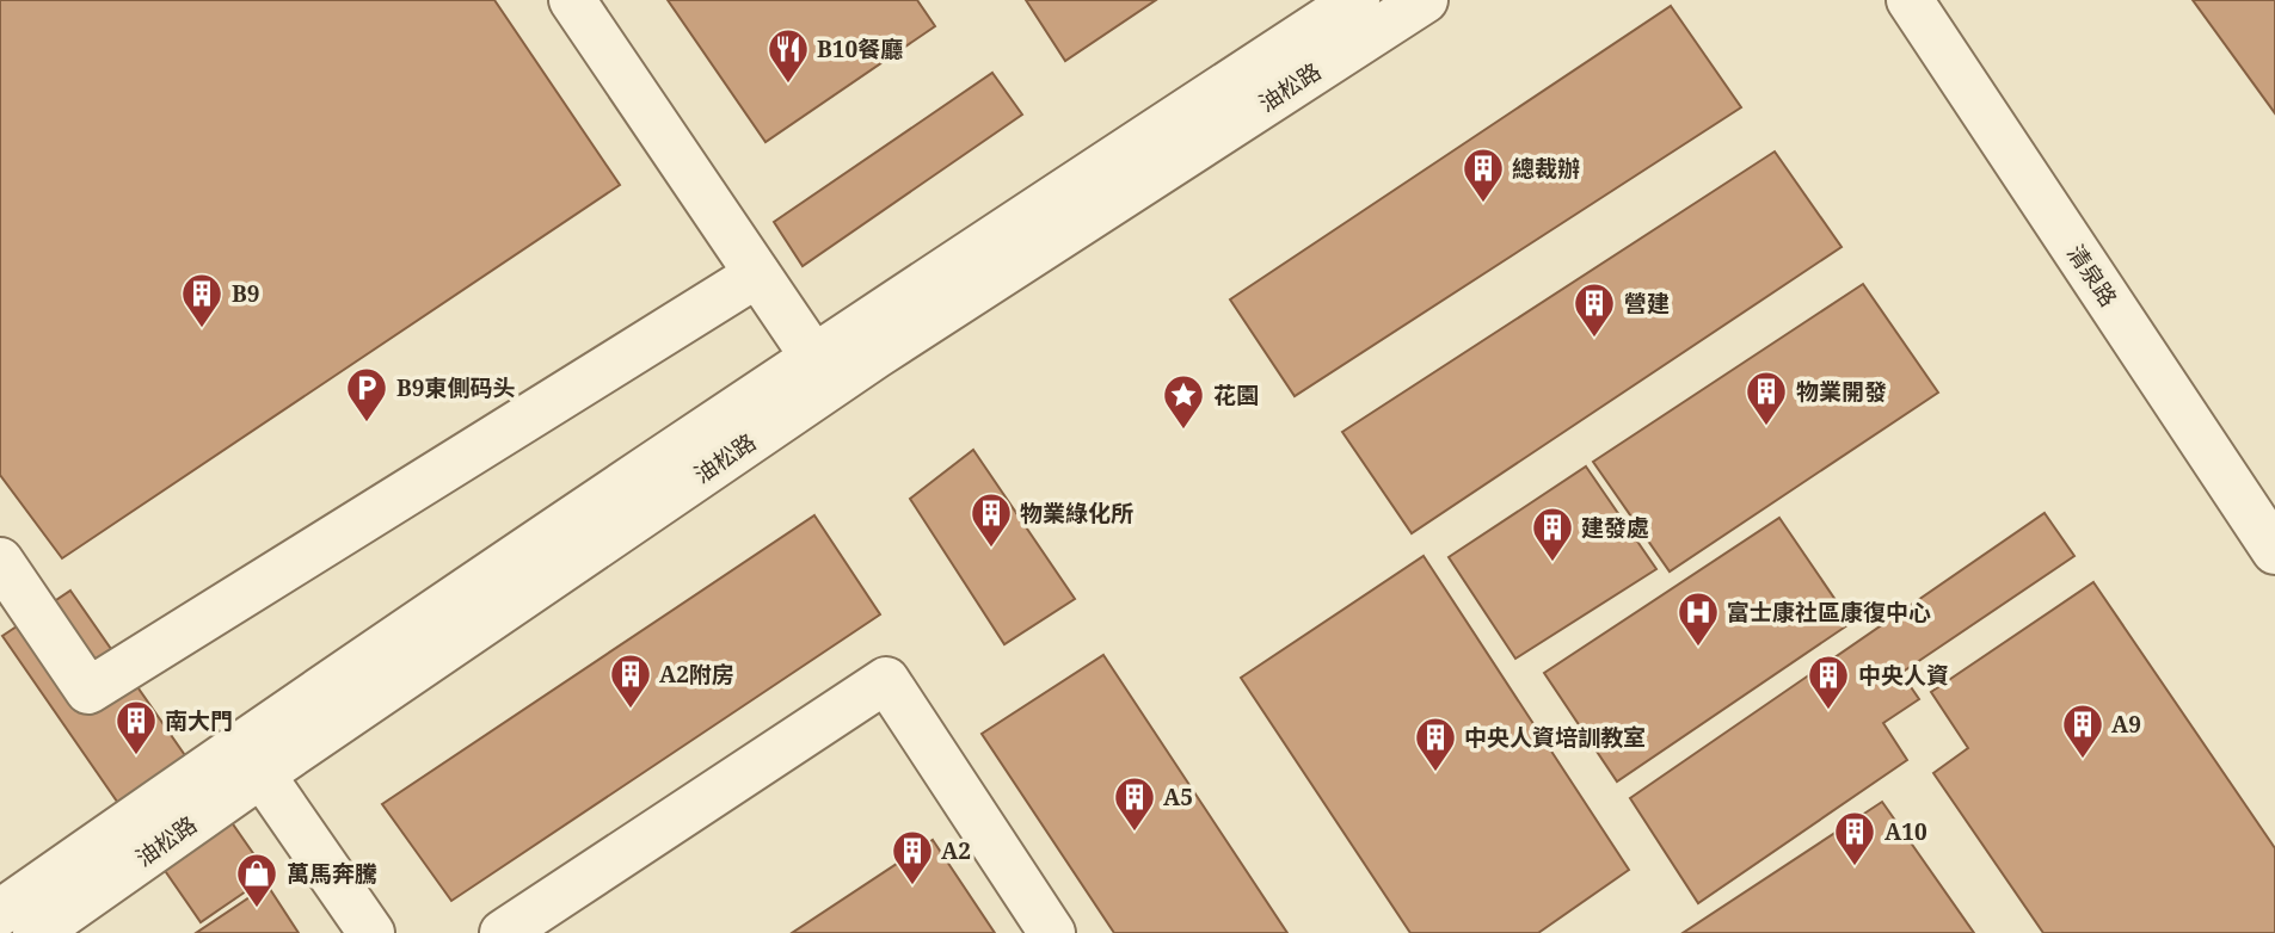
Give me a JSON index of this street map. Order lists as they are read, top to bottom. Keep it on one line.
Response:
{"streets":{"street":["油松路","清泉路"]},"places":{"restaurant":["B10餐廳"],"building":["總裁辦","B9","營建","物業開發","物業綠化所","建發處","A2附房","中央人資","南大門","A9","中央人資培訓教室","A5","A10","A2"],"parking":["B9東側码头"],"place":["花園"],"hospital":["富士康社區康復中心"],"shop":["萬馬奔騰"]}}
